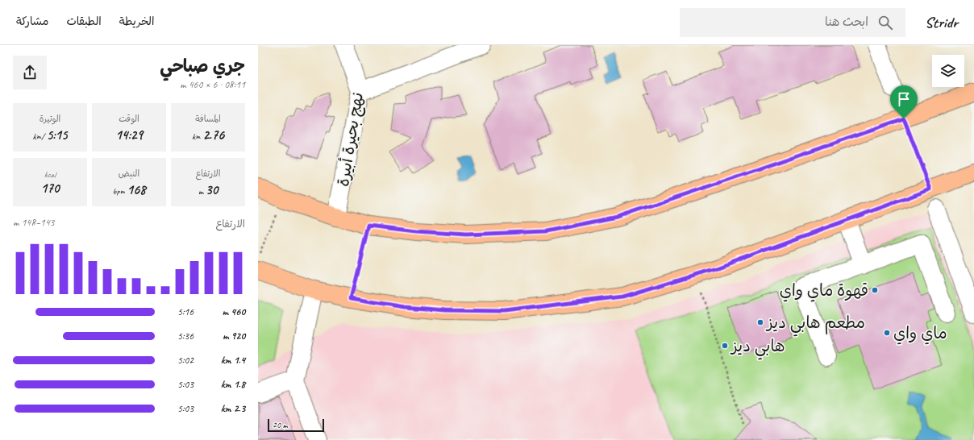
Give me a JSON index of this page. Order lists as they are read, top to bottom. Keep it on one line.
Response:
{"streets":{"street":["نهج بحيرة أبيرة"]},"places":["قهوة ماي واي","مطعم هابي ديز","ماي واي","هابي ديز"],"scale_bar":"20 m","page":{"header":"Stridr","search":"ابحث هنا","nav":["الخريطة","الطبقات","مشاركة"],"heading":["جري صباحي","08:11 · 6 × 460 m"],"stats":[["المسافة","2.76 km"],["الوقت","14:29"],["الوتيرة","5:15 /km"],["الارتفاع","30 m"],["النبض","168 bpm"],["kcal","170"]],"chart":["الارتفاع","143–148 m"],"list":[{"name":"460 m","note":"5:16"},{"name":"920 m","note":"5:36"},{"name":"1.4 km","note":"5:02"},{"name":"1.8 km","note":"5:03"},{"name":"2.3 km","note":"5:03"}],"scale":"20 m"}}
